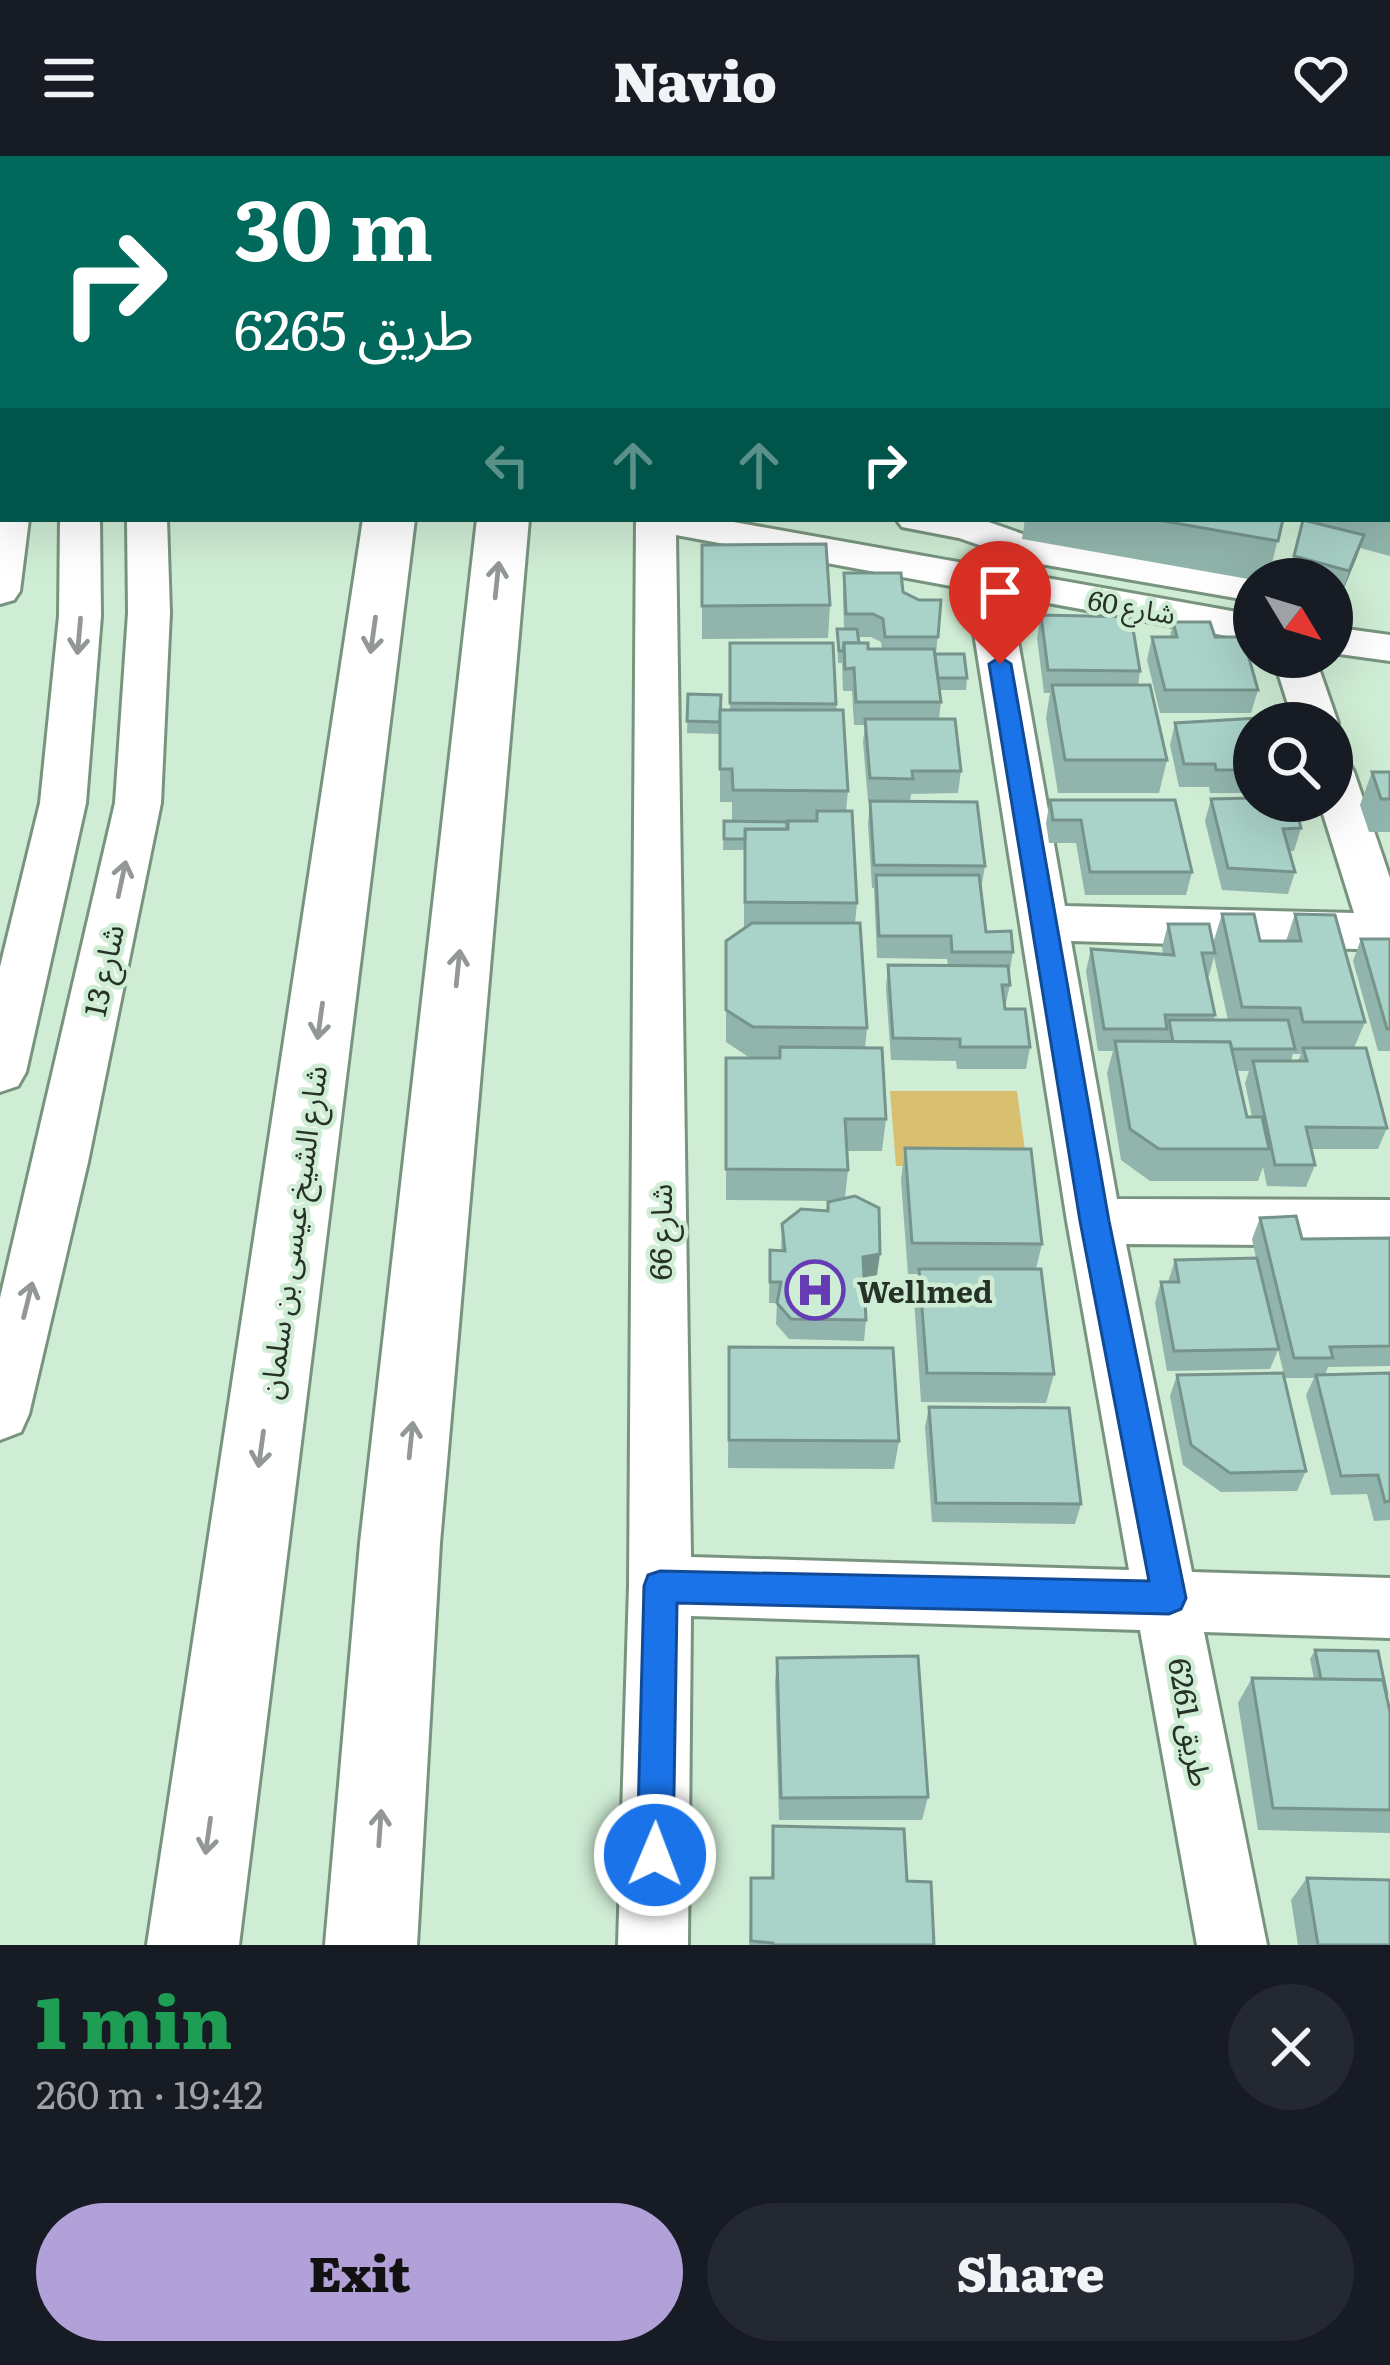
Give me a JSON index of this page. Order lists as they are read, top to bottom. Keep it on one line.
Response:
{"streets":{"highway":["شارع الشيخ عيسى بن سلمان"],"street":["شارع 60","شارع 13","شارع 66","طريق 6261"]},"crossings":[["شارع 60","طريق 6261"]],"places":{"hospital":["Wellmed"]},"north":"bottom right","page":{"header":"Navio","turn":["30 m","طريق 6265"],"heading":["1 min","260 m · 19:42"],"buttons":["Exit","Share"]}}
